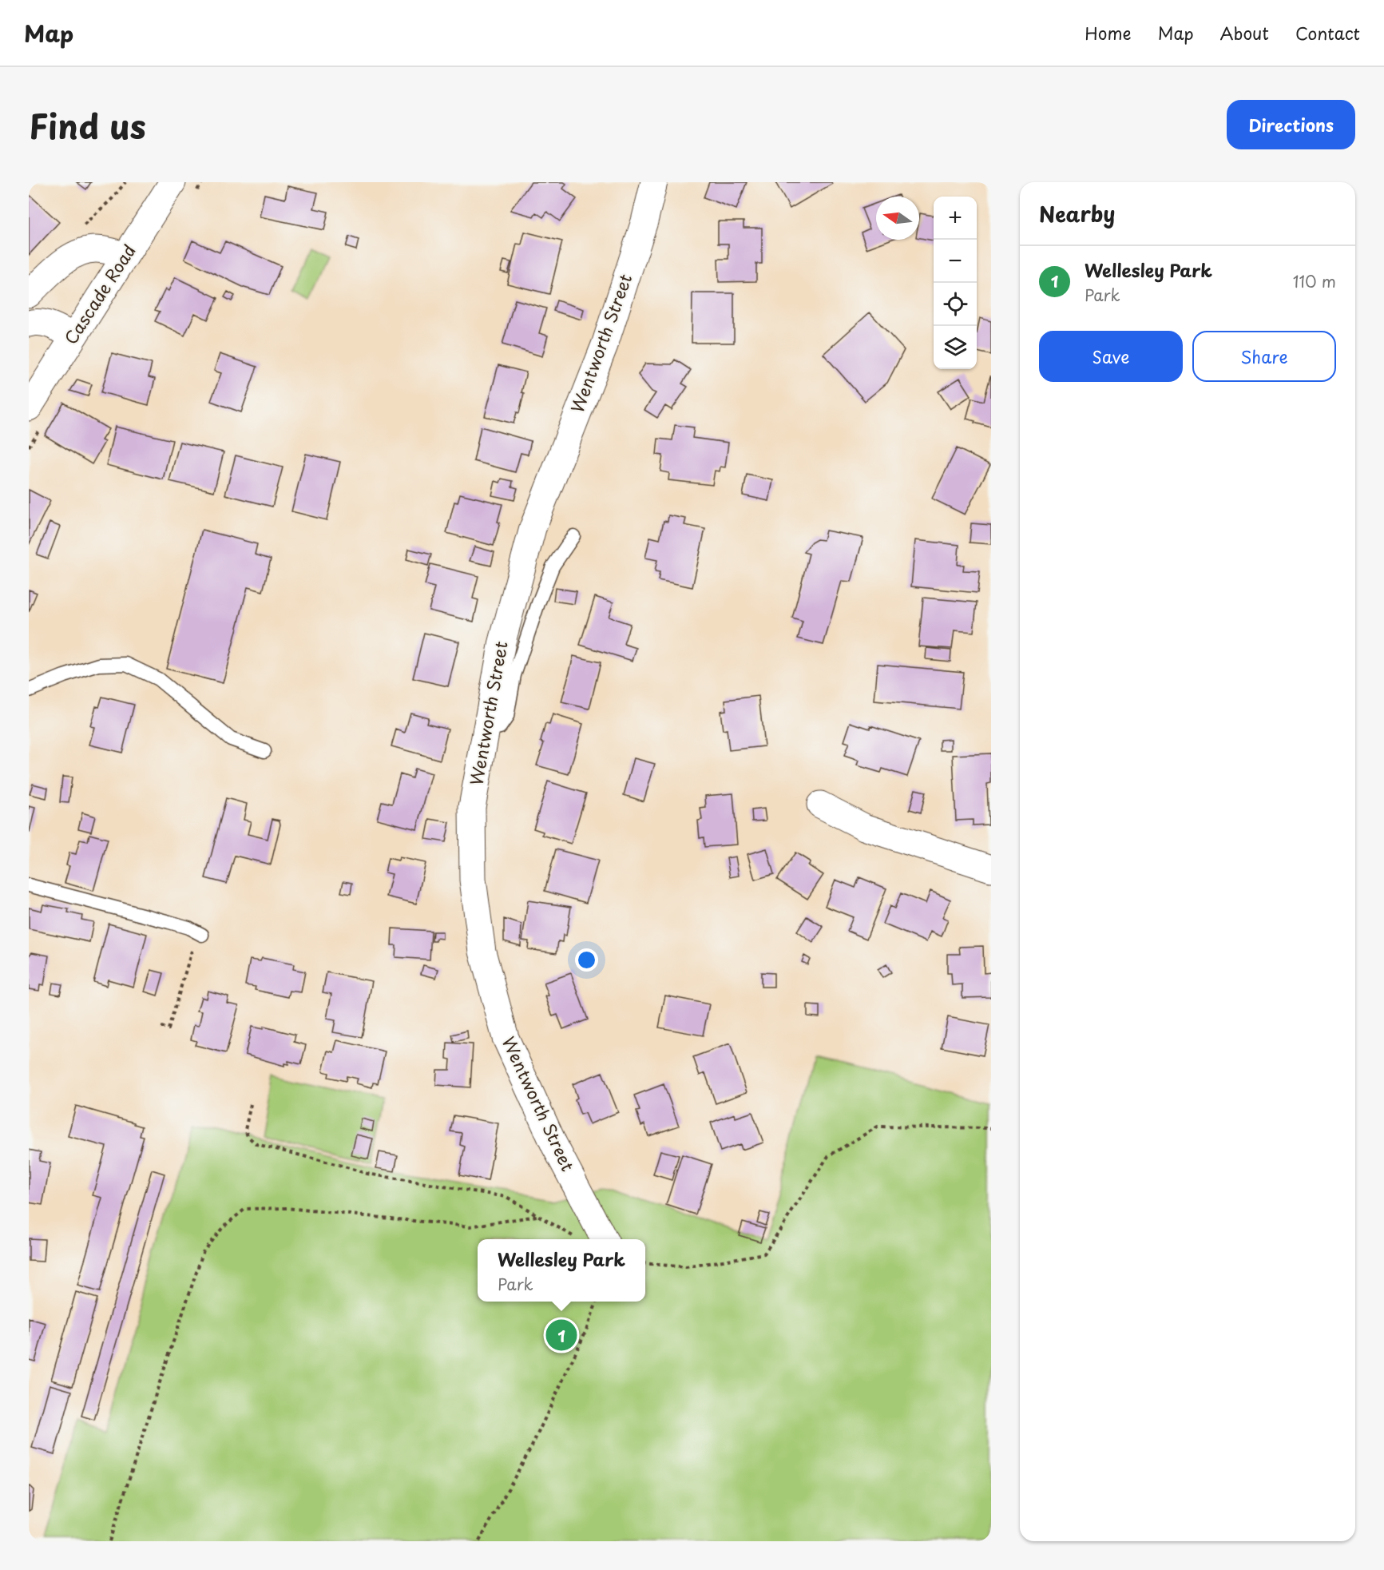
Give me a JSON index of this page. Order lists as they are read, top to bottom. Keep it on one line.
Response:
{"streets":{"street":["Cascade Road","Wentworth Street"]},"north":"left","page":{"header":"Map","nav":["Home","Map","About","Contact"],"title":"Find us","buttons":["Directions",["Save","Share"]],"heading":"Nearby","map_buttons":["+","−"],"list":[{"mark":"1","name":"Wellesley Park","note":"Park","value":"110 m"}],"popup":["Wellesley Park","Park"],"pins":"1"}}
